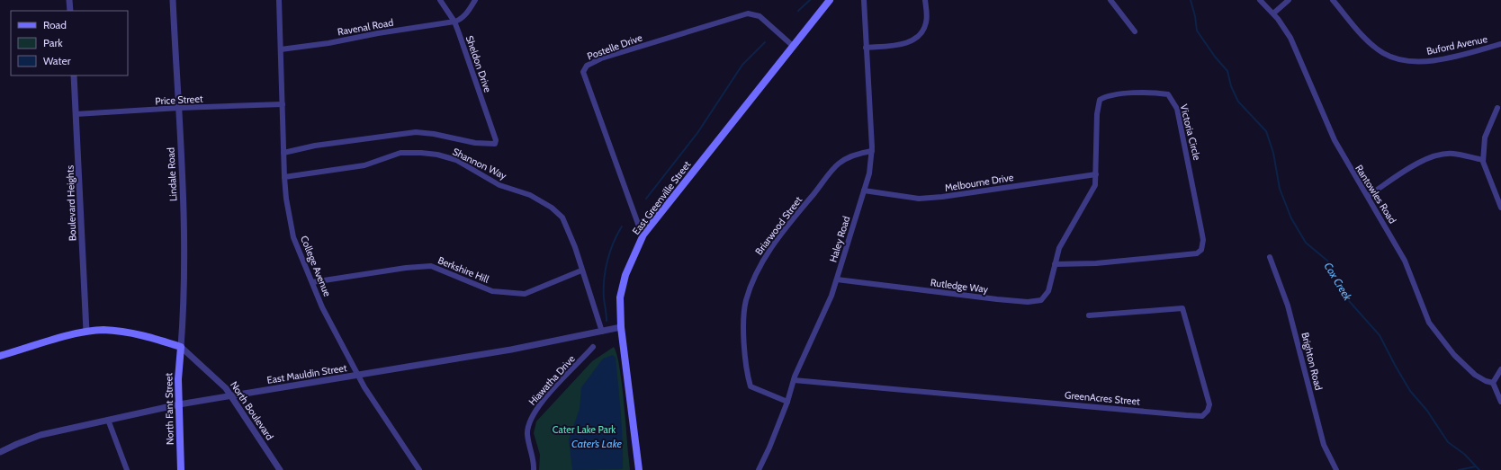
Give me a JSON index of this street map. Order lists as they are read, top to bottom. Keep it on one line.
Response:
{"streets":{"main road":["East Greenville Street","North Fant Street","North Boulevard"],"street":["Ravenal Road","Buford Avenue","Postelle Drive","Sheldon Drive","Price Street","Victoria Circle","Shannon Way","Lindale Road","Melbourne Drive","Rantowles Road","Boulevard Heights","Briarwood Street","Haley Road","College Avenue","Berkshire Hill","Rutledge Way","Brighton Road","East Mauldin Street","Hiawatha Drive","GreenAcres Street"]},"crossings":[["Ravenal Road","Sheldon Drive"],["Ravenal Road","College Avenue"],["Postelle Drive","East Greenville Street"],["Sheldon Drive","Shannon Way"],["Price Street","Lindale Road"],["Price Street","Boulevard Heights"],["Price Street","College Avenue"],["Victoria Circle","Melbourne Drive"],["Victoria Circle","Rutledge Way"],["Shannon Way","College Avenue"],["Shannon Way","Berkshire Hill"],["Shannon Way","East Mauldin Street"],["Lindale Road","North Fant Street"],["Lindale Road","North Boulevard"],["Melbourne Drive","Haley Road"],["East Greenville Street","East Mauldin Street"],["Boulevard Heights","North Boulevard"],["Briarwood Street","Haley Road"],["Haley Road","Rutledge Way"],["Haley Road","GreenAcres Street"],["College Avenue","Berkshire Hill"],["College Avenue","East Mauldin Street"],["East Mauldin Street","North Fant Street"],["East Mauldin Street","North Boulevard"],["North Fant Street","North Boulevard"]],"water":["Cox Creek","Cater’s Lake"],"parks":["Cater Lake Park"],"legend":["Road","Park","Water"]}
